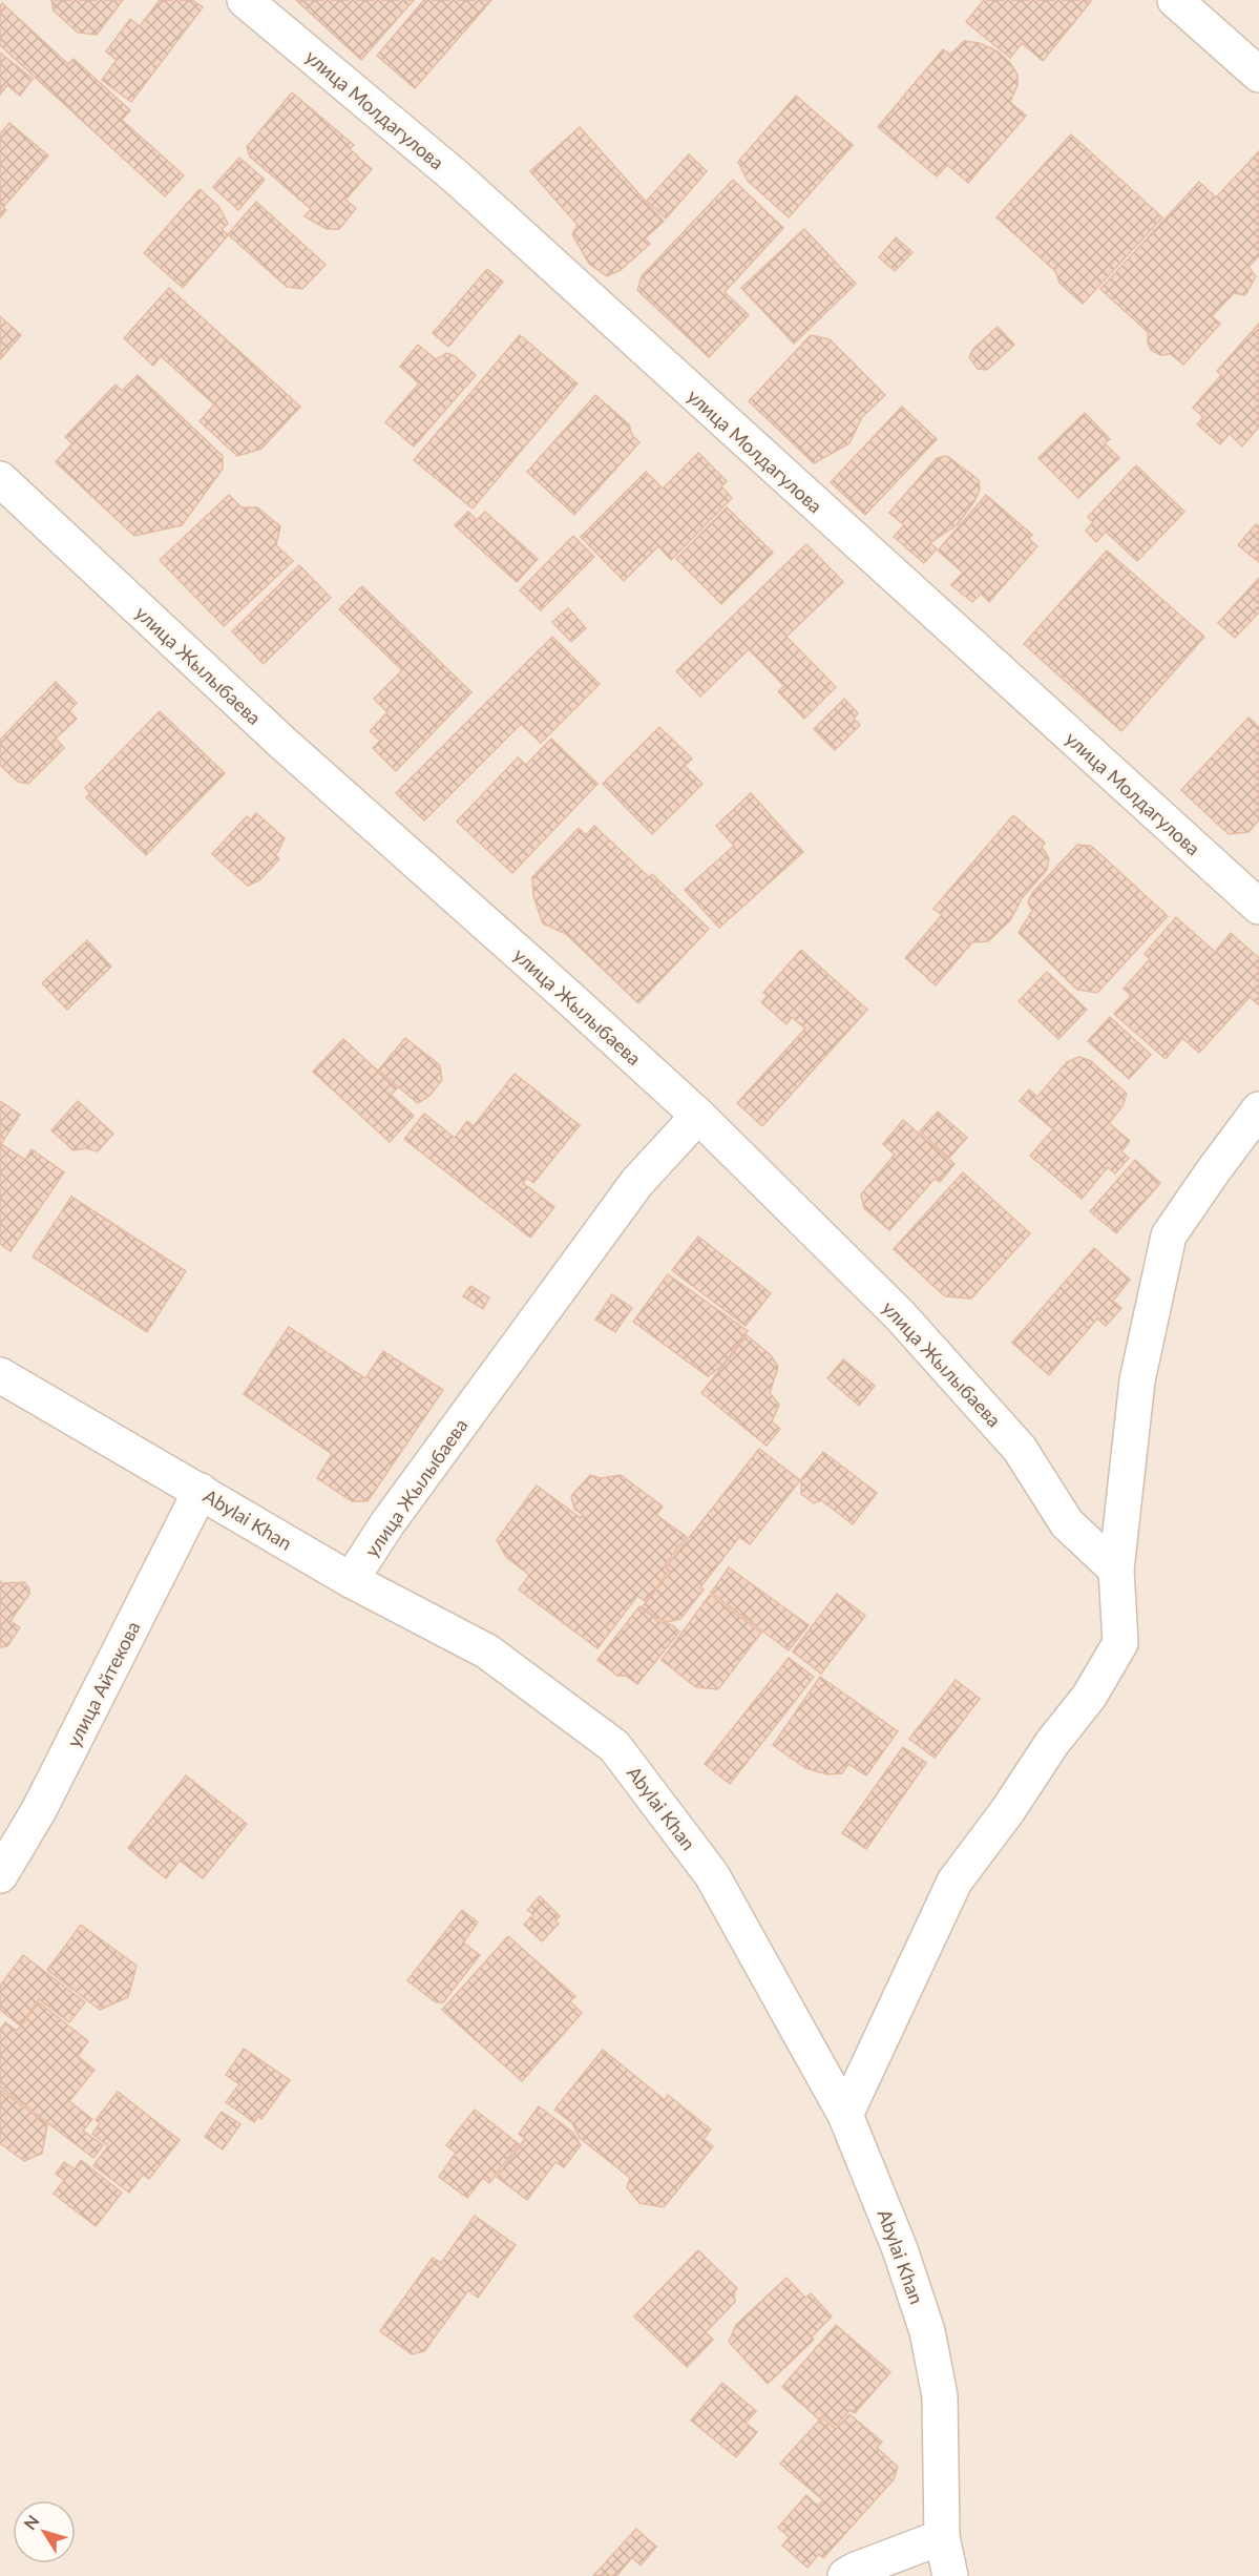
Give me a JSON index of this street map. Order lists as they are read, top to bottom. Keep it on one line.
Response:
{"streets":{"street":["улица Молдагулова","улица Жылыбаева","Abylai Khan","улица Айтекова"]},"crossings":[["улица Жылыбаева","Abylai Khan"],["Abylai Khan","улица Айтекова"]],"north":"top left"}
